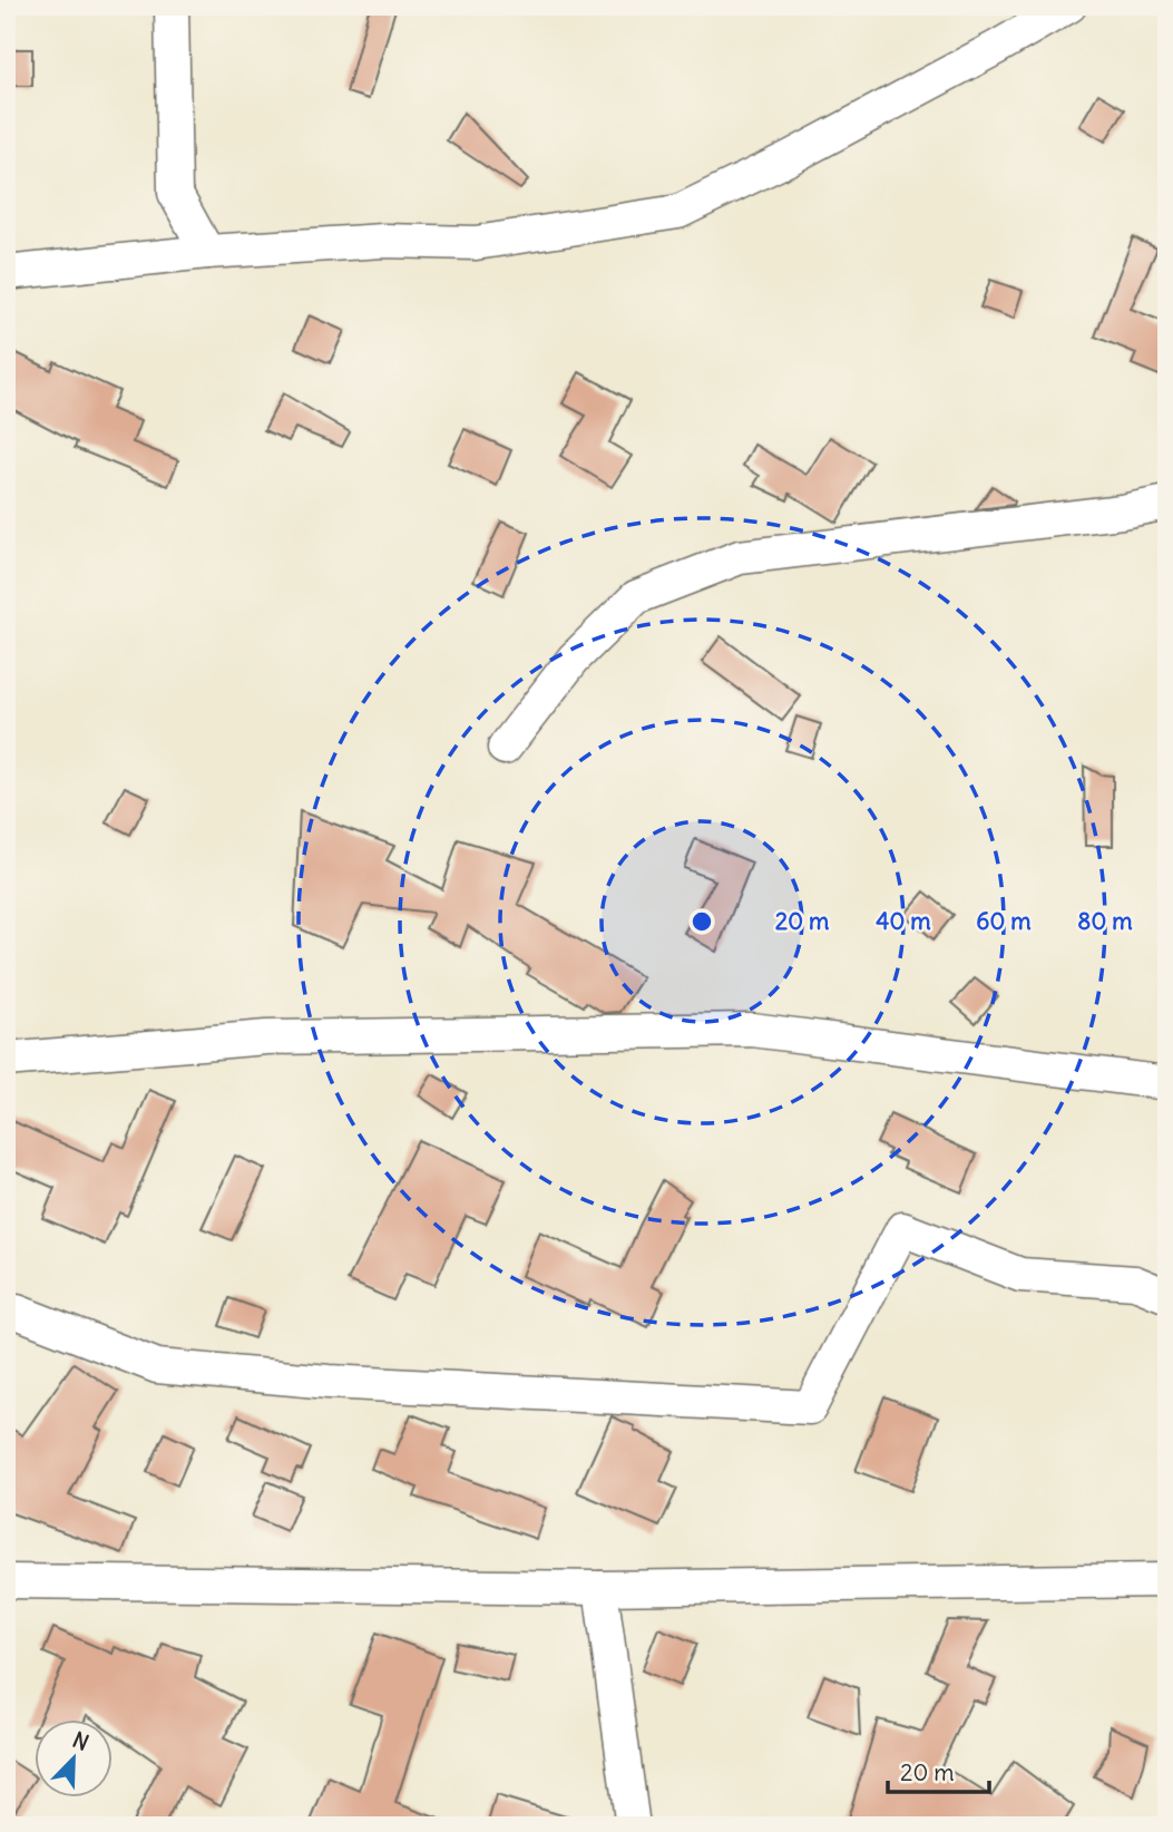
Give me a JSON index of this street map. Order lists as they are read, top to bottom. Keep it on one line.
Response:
{"scale_bar":"20 m","north":"top right","rings":["20 m","40 m","60 m","80 m"]}
